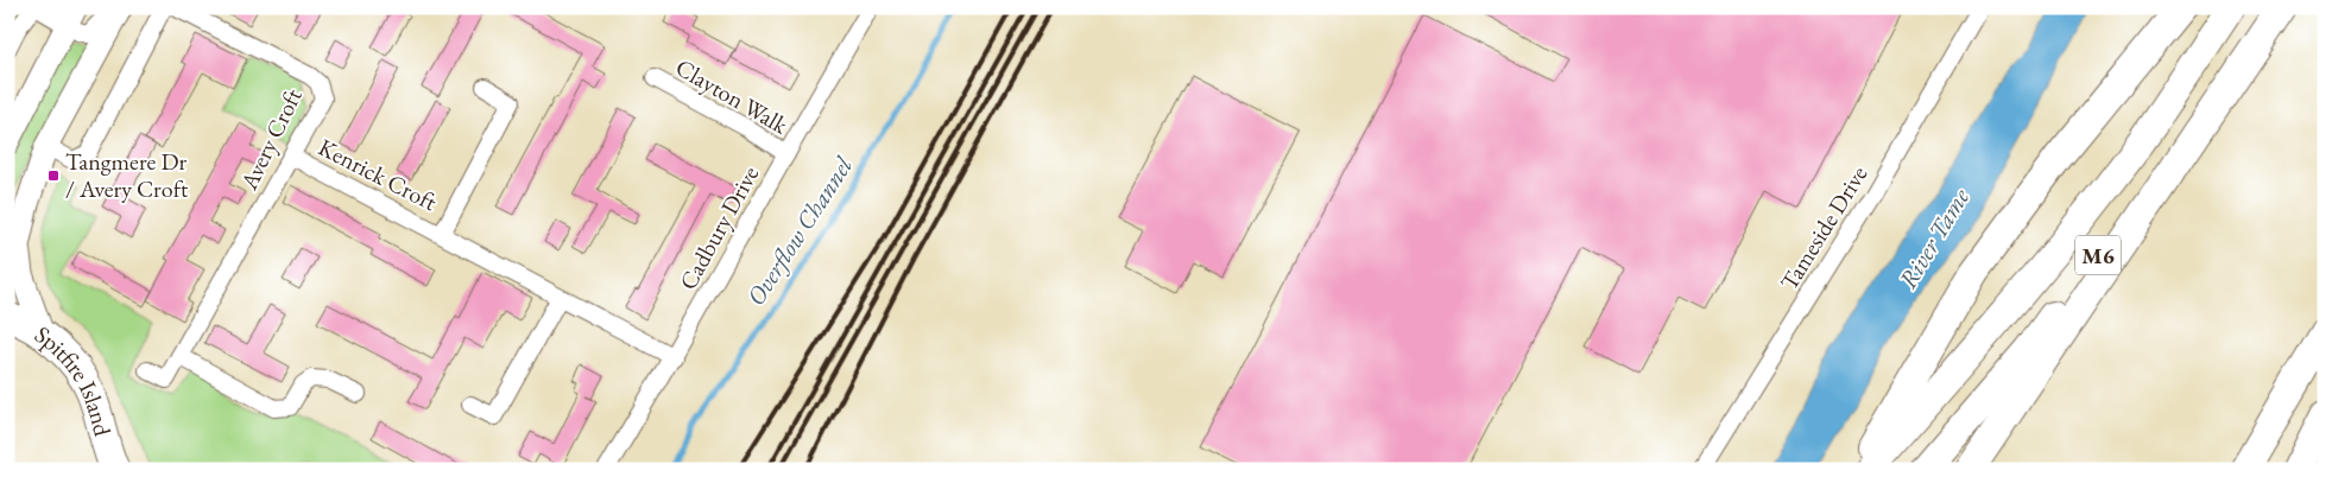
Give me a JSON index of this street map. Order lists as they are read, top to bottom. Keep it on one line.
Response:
{"streets":{"highway":["M6","Spitfire Island"],"street":["Clayton Walk","Avery Croft","Kenrick Croft","Cadbury Drive","Tameside Drive"]},"crossings":[["Clayton Walk","Cadbury Drive"],["Avery Croft","Kenrick Croft"],["Kenrick Croft","Cadbury Drive"]],"water":["Overflow Channel","River Tame"],"places":{"transit":["Tangmere Dr / Avery Croft"]}}
